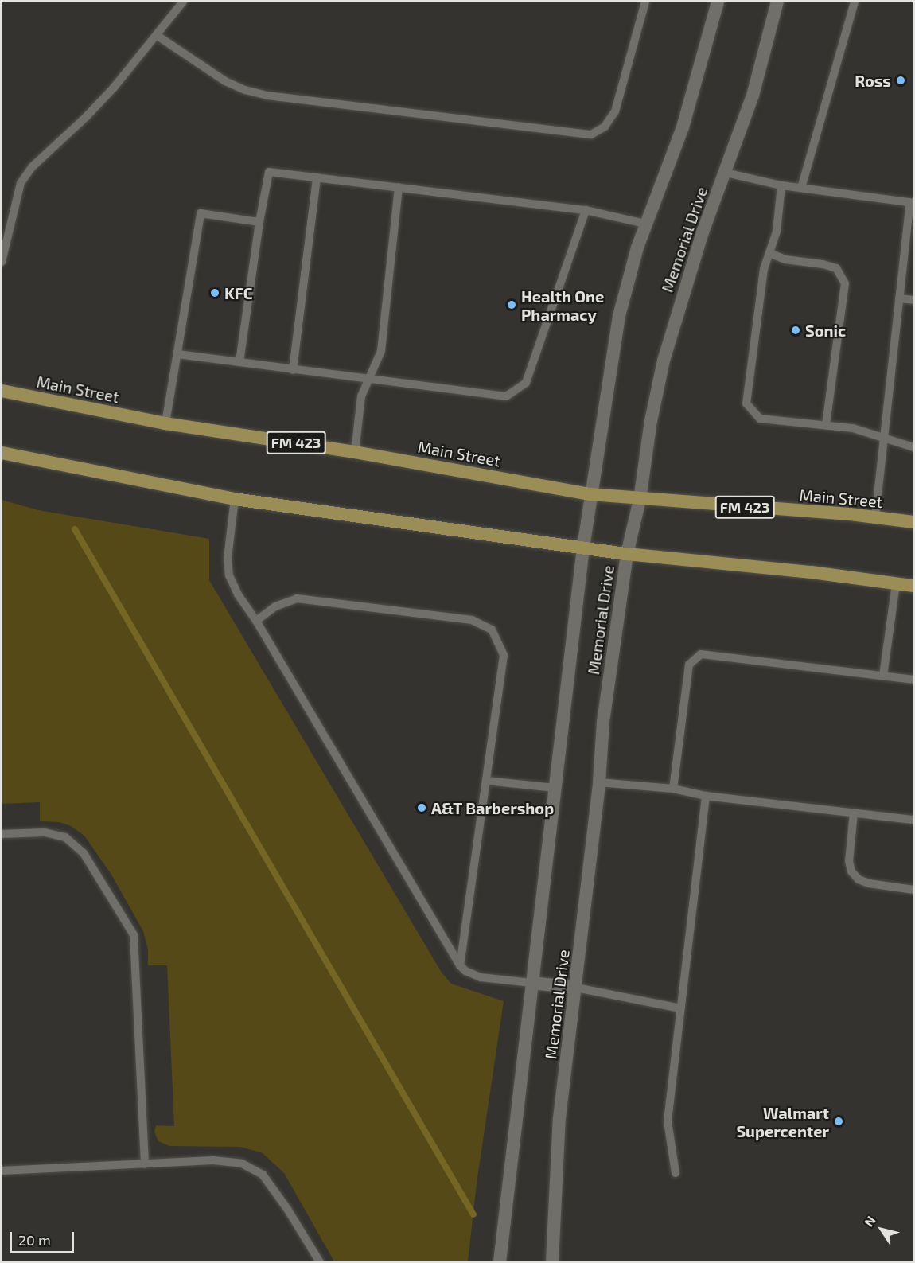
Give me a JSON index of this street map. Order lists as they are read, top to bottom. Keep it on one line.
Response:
{"streets":{"main road":["Main Street","FM 423"],"street":["Memorial Drive"]},"crossings":[["Memorial Drive","Main Street"]],"places":["Ross","KFC","Health One Pharmacy","Sonic","A&T Barbershop","Walmart Supercenter"],"scale_bar":"20 m","north":"top left"}
